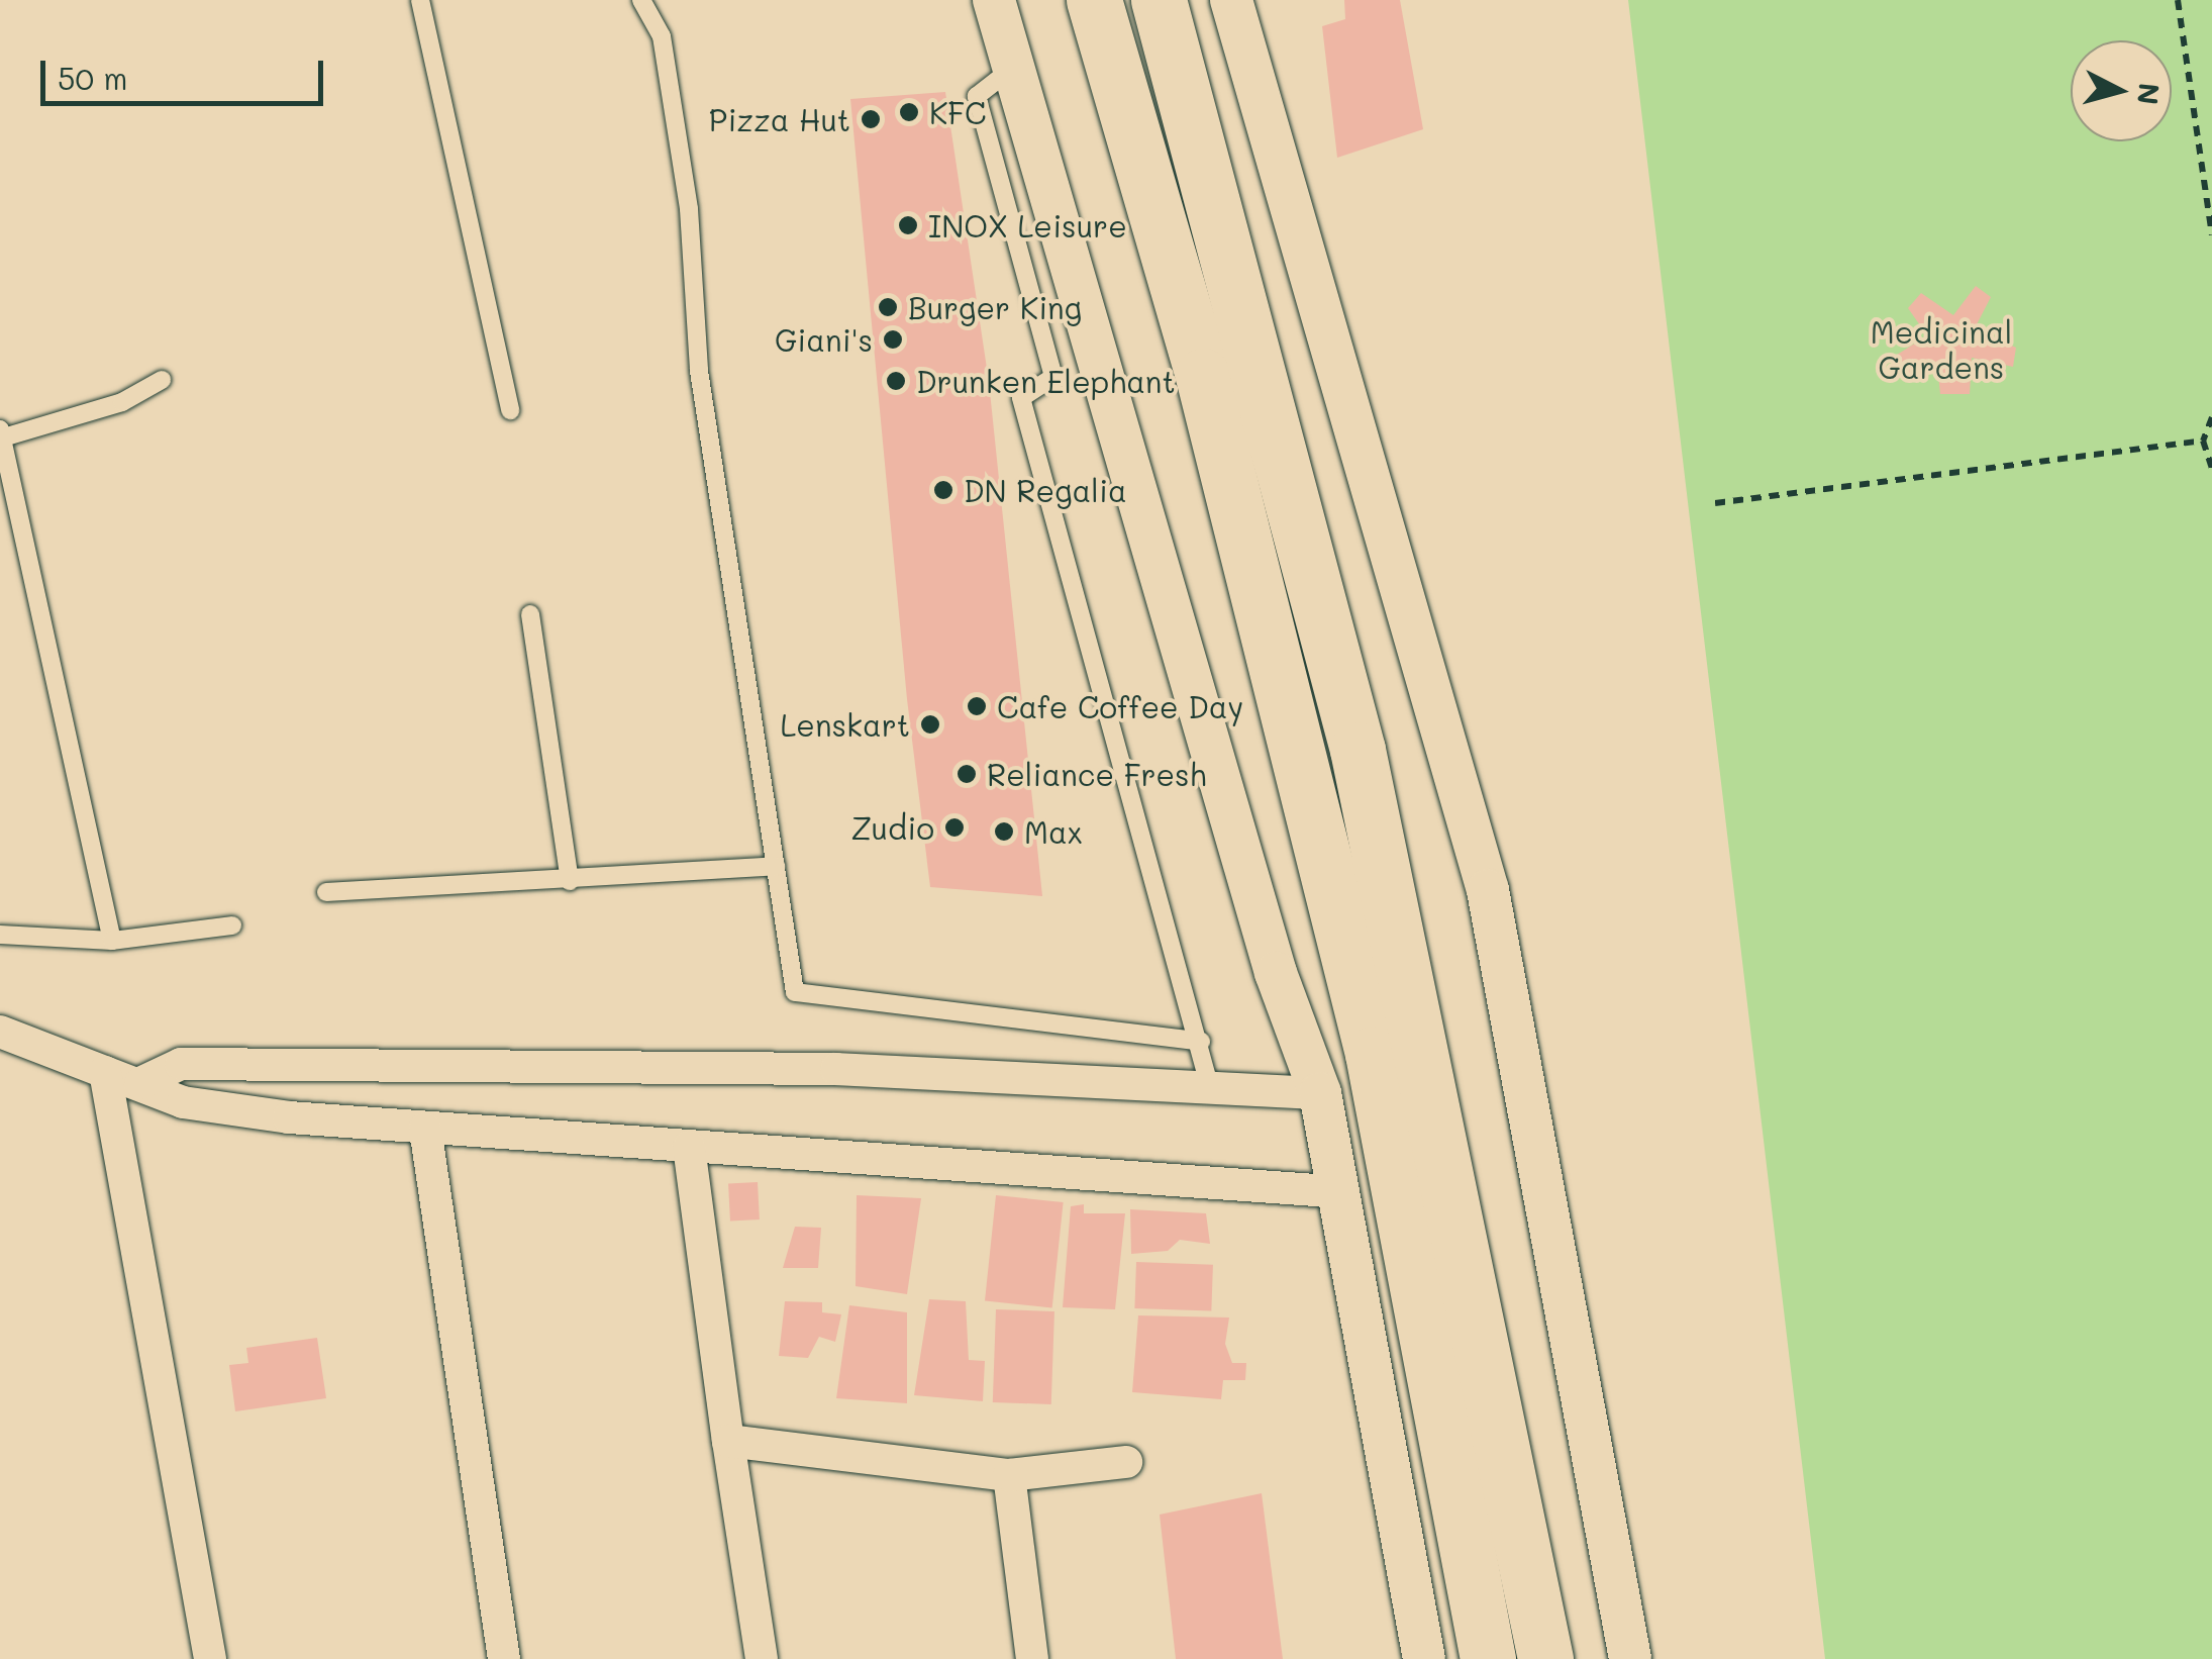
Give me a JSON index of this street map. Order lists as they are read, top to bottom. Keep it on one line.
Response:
{"parks":["Medicinal Gardens"],"places":["KFC","Pizza Hut","INOX Leisure","Burger King","Giani's","Drunken Elephant","DN Regalia","Cafe Coffee Day","Lenskart","Reliance Fresh","Zudio","Max"],"scale_bar":"50 m","north":"right"}
